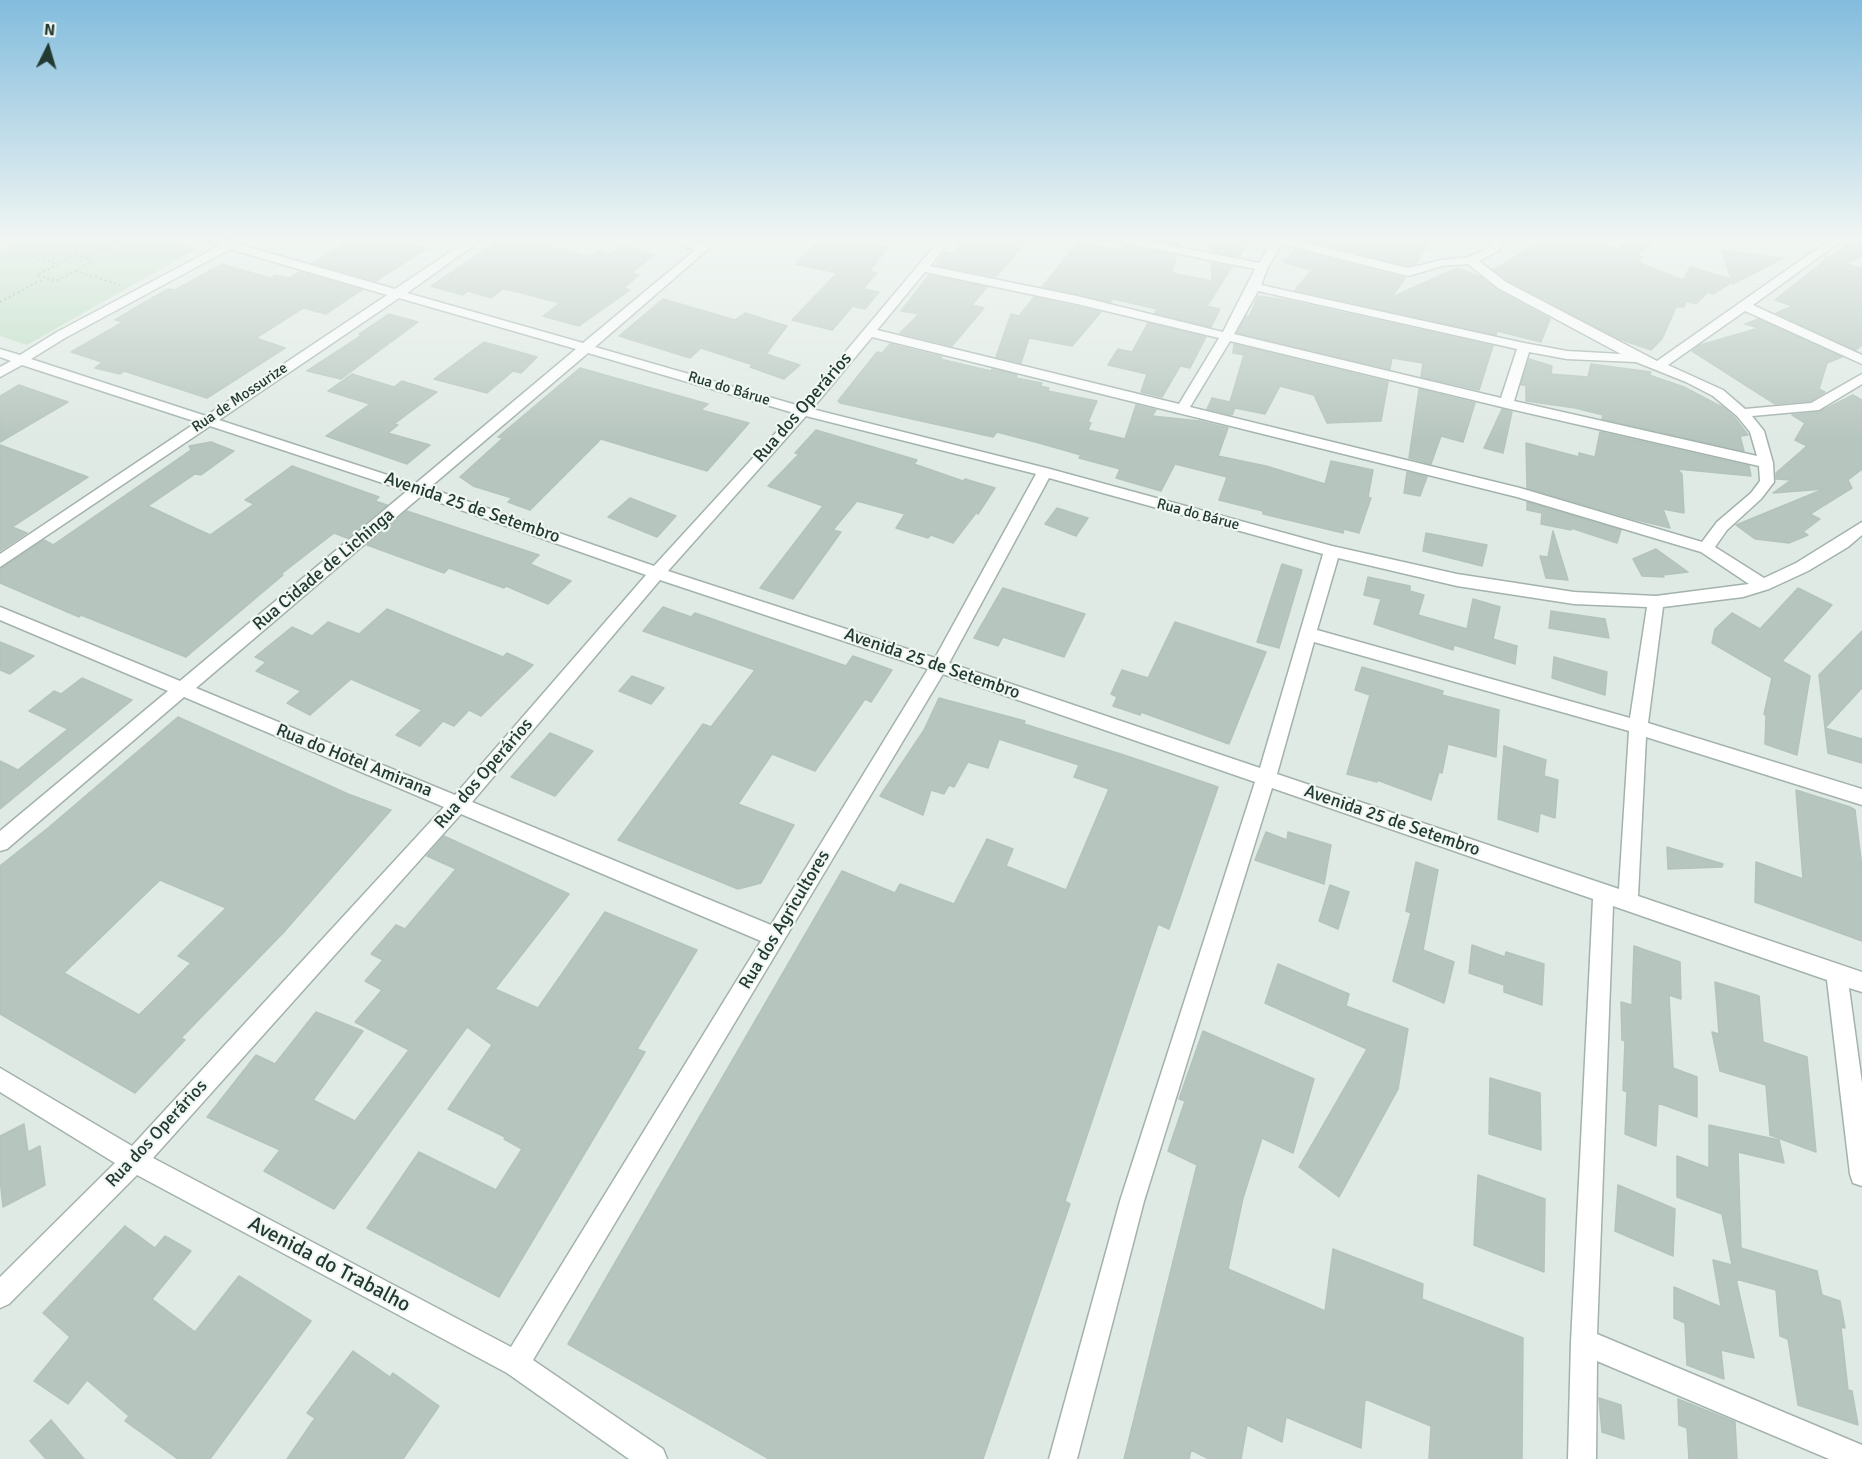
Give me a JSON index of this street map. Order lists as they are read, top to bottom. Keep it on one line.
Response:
{"streets":{"street":["Rua do Bárue","Rua de Mossurize","Rua dos Operários","Avenida 25 de Setembro","Rua Cidade de Lichinga","Rua do Hotel Amirana","Rua dos Agricultores","Avenida do Trabalho"]},"crossings":[["Rua do Bárue","Rua dos Operários"],["Rua do Bárue","Rua Cidade de Lichinga"],["Rua do Bárue","Rua dos Agricultores"],["Rua de Mossurize","Avenida 25 de Setembro"],["Rua dos Operários","Avenida 25 de Setembro"],["Rua dos Operários","Rua do Hotel Amirana"],["Rua dos Operários","Avenida do Trabalho"],["Avenida 25 de Setembro","Rua Cidade de Lichinga"],["Avenida 25 de Setembro","Rua dos Agricultores"],["Rua Cidade de Lichinga","Rua do Hotel Amirana"],["Rua do Hotel Amirana","Rua dos Agricultores"],["Rua dos Agricultores","Avenida do Trabalho"]],"north":"top"}
